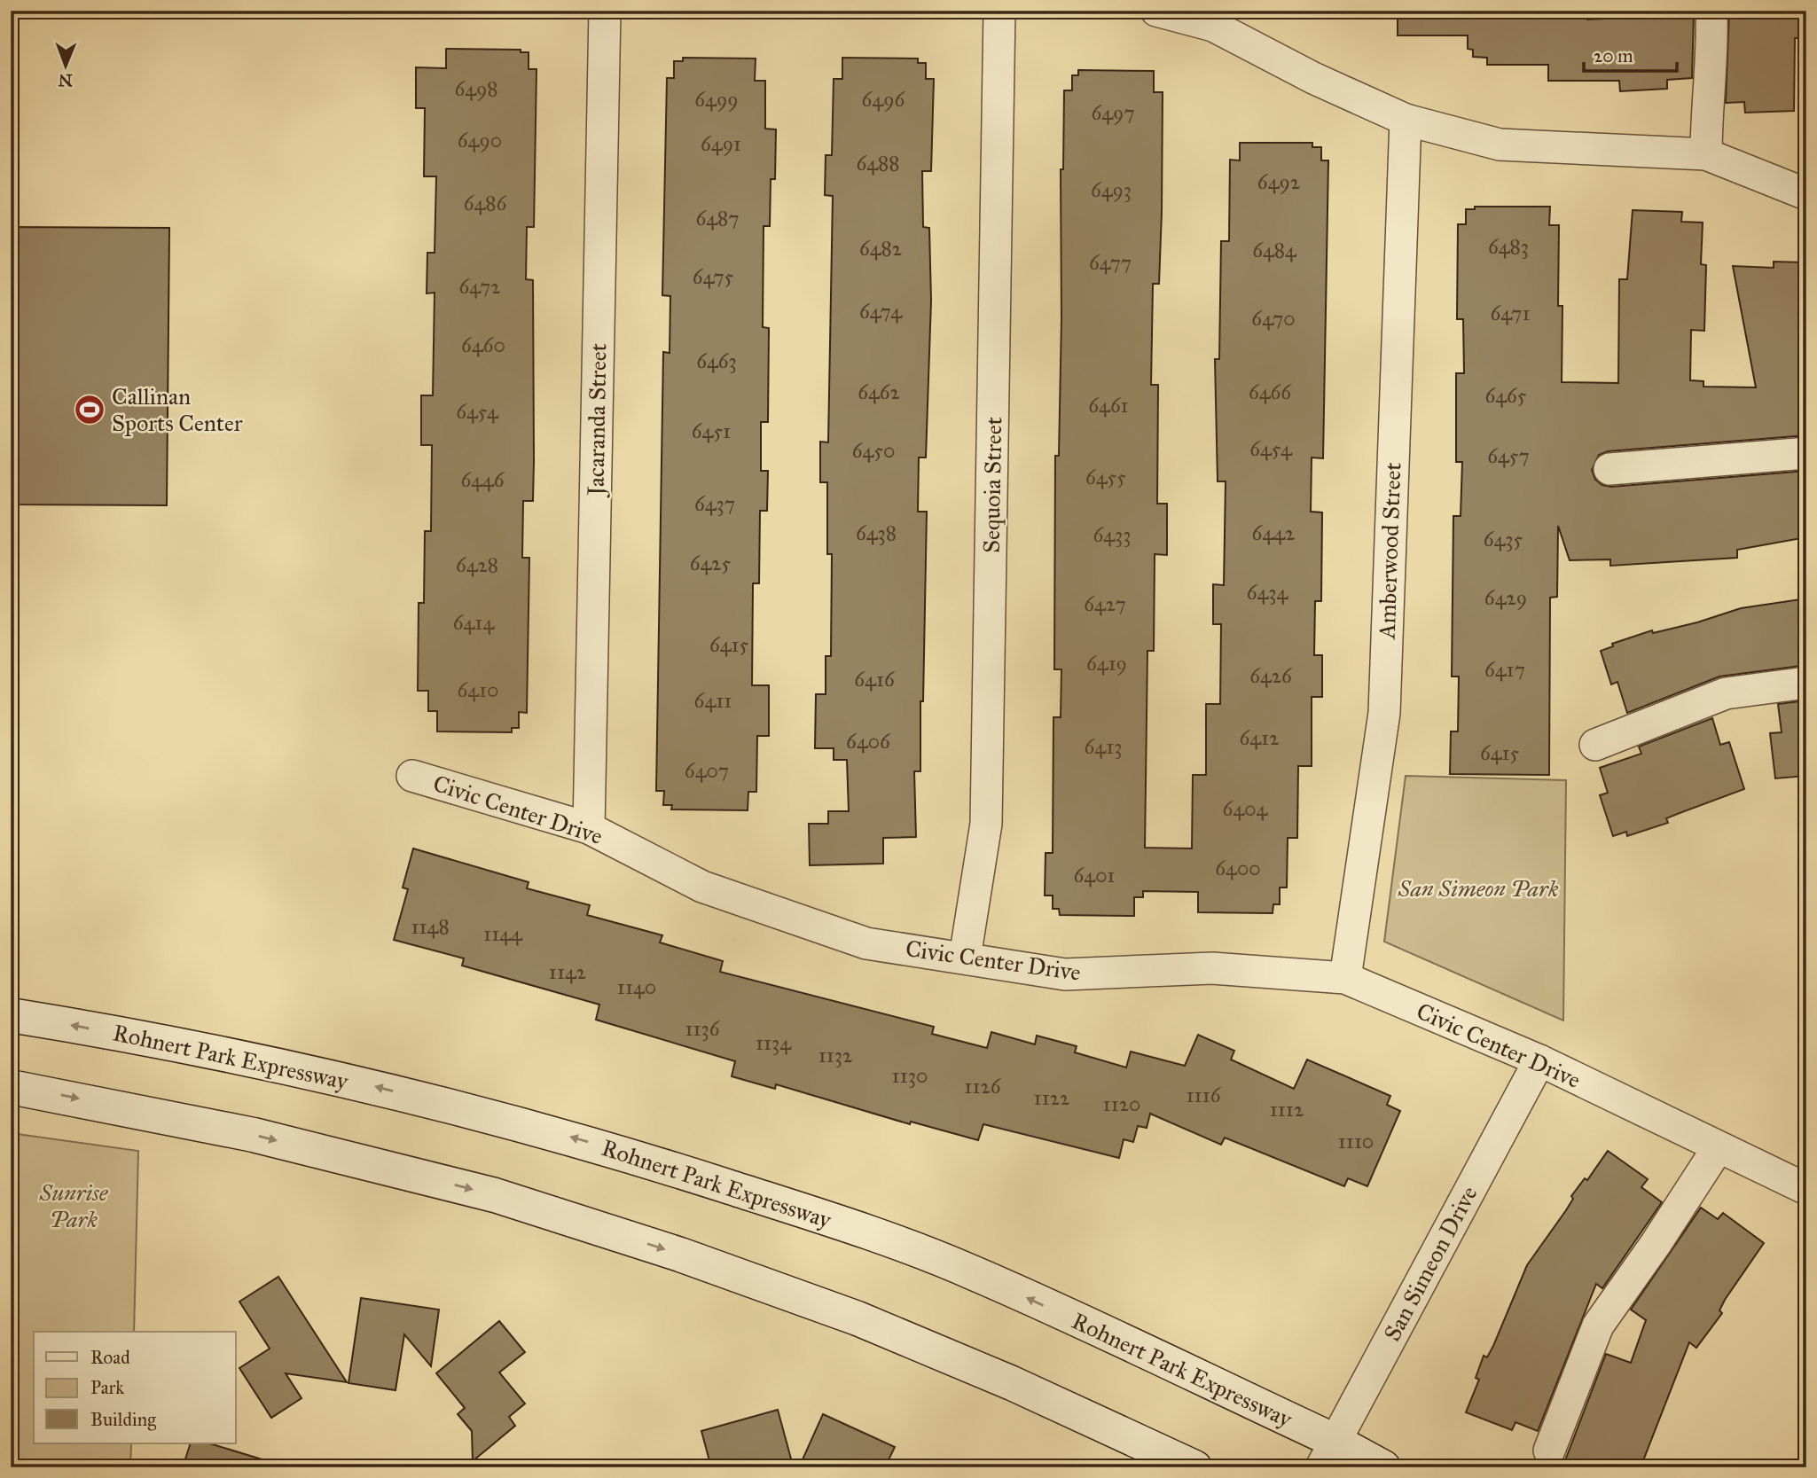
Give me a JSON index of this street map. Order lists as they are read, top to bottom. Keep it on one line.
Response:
{"streets":{"main road":["Rohnert Park Expressway"],"street":["Jacaranda Street","Sequoia Street","Amberwood Street","Civic Center Drive","San Simeon Drive"]},"crossings":[["Jacaranda Street","Civic Center Drive"],["Sequoia Street","Civic Center Drive"],["Amberwood Street","Civic Center Drive"],["Civic Center Drive","San Simeon Drive"],["Rohnert Park Expressway","San Simeon Drive"]],"parks":["San Simeon Park","Sunrise Park"],"places":{"sports":["Callinan Sports Center"]},"house_numbers":["6498","6499","6496","6497","6490","6491","6488","6492","6493","6486","6487","6483","6482","6484","6477","6475","6472","6474","6471","6470","6460","6463","6462","6466","6465","6461","6454","6451","6454","6450","6457","6455","6446","6437","6438","6442","6433","6435","6425","6428","6434","6429","6427","6414","6415","6419","6417","6426","6416","6410","6411","6412","6406","6413","6415","6407","6404","6400","6401","1148","1144","1142","1140","1136","1134","1132","1130","1126","1116","1122","1120","1112","1110"],"legend":["Road","Park","Building"],"scale_bar":"20 m","north":"bottom"}
